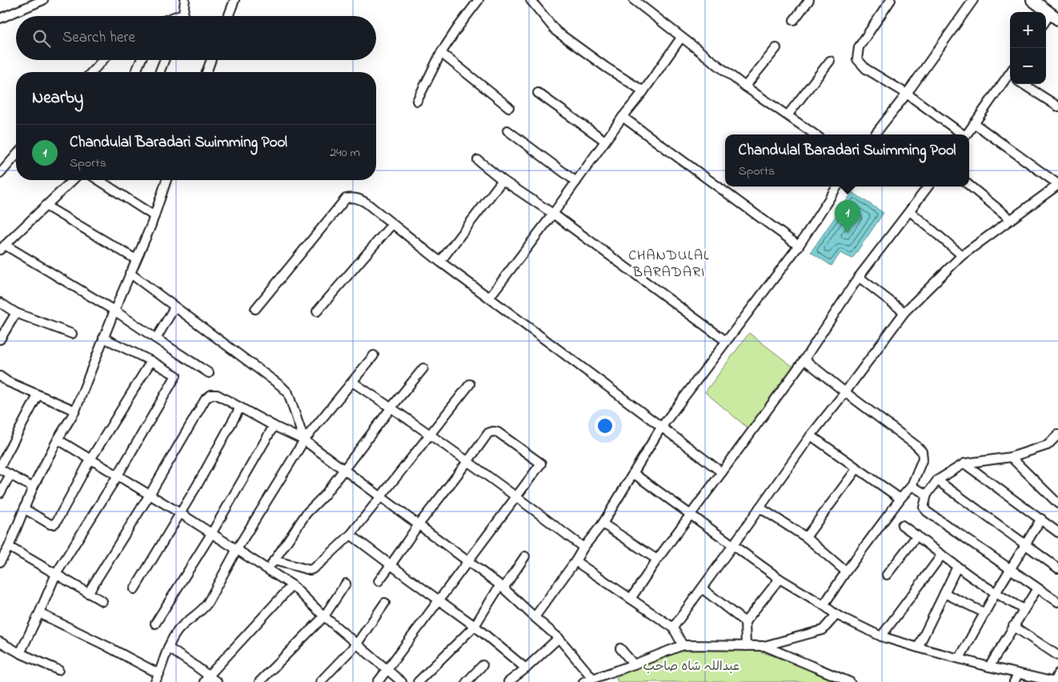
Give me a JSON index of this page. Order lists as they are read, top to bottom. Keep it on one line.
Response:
{"districts":["CHANDULAL BARADARI"],"parks":["عبداللہ شاہ صاحب"],"page":{"map_buttons":["+","−"],"search":"Search here","heading":"Nearby","list":[{"mark":"1","name":"Chandulal Baradari Swimming Pool","note":"Sports","value":"240 m"}],"popup":["Chandulal Baradari Swimming Pool","Sports"],"pins":"1"}}
